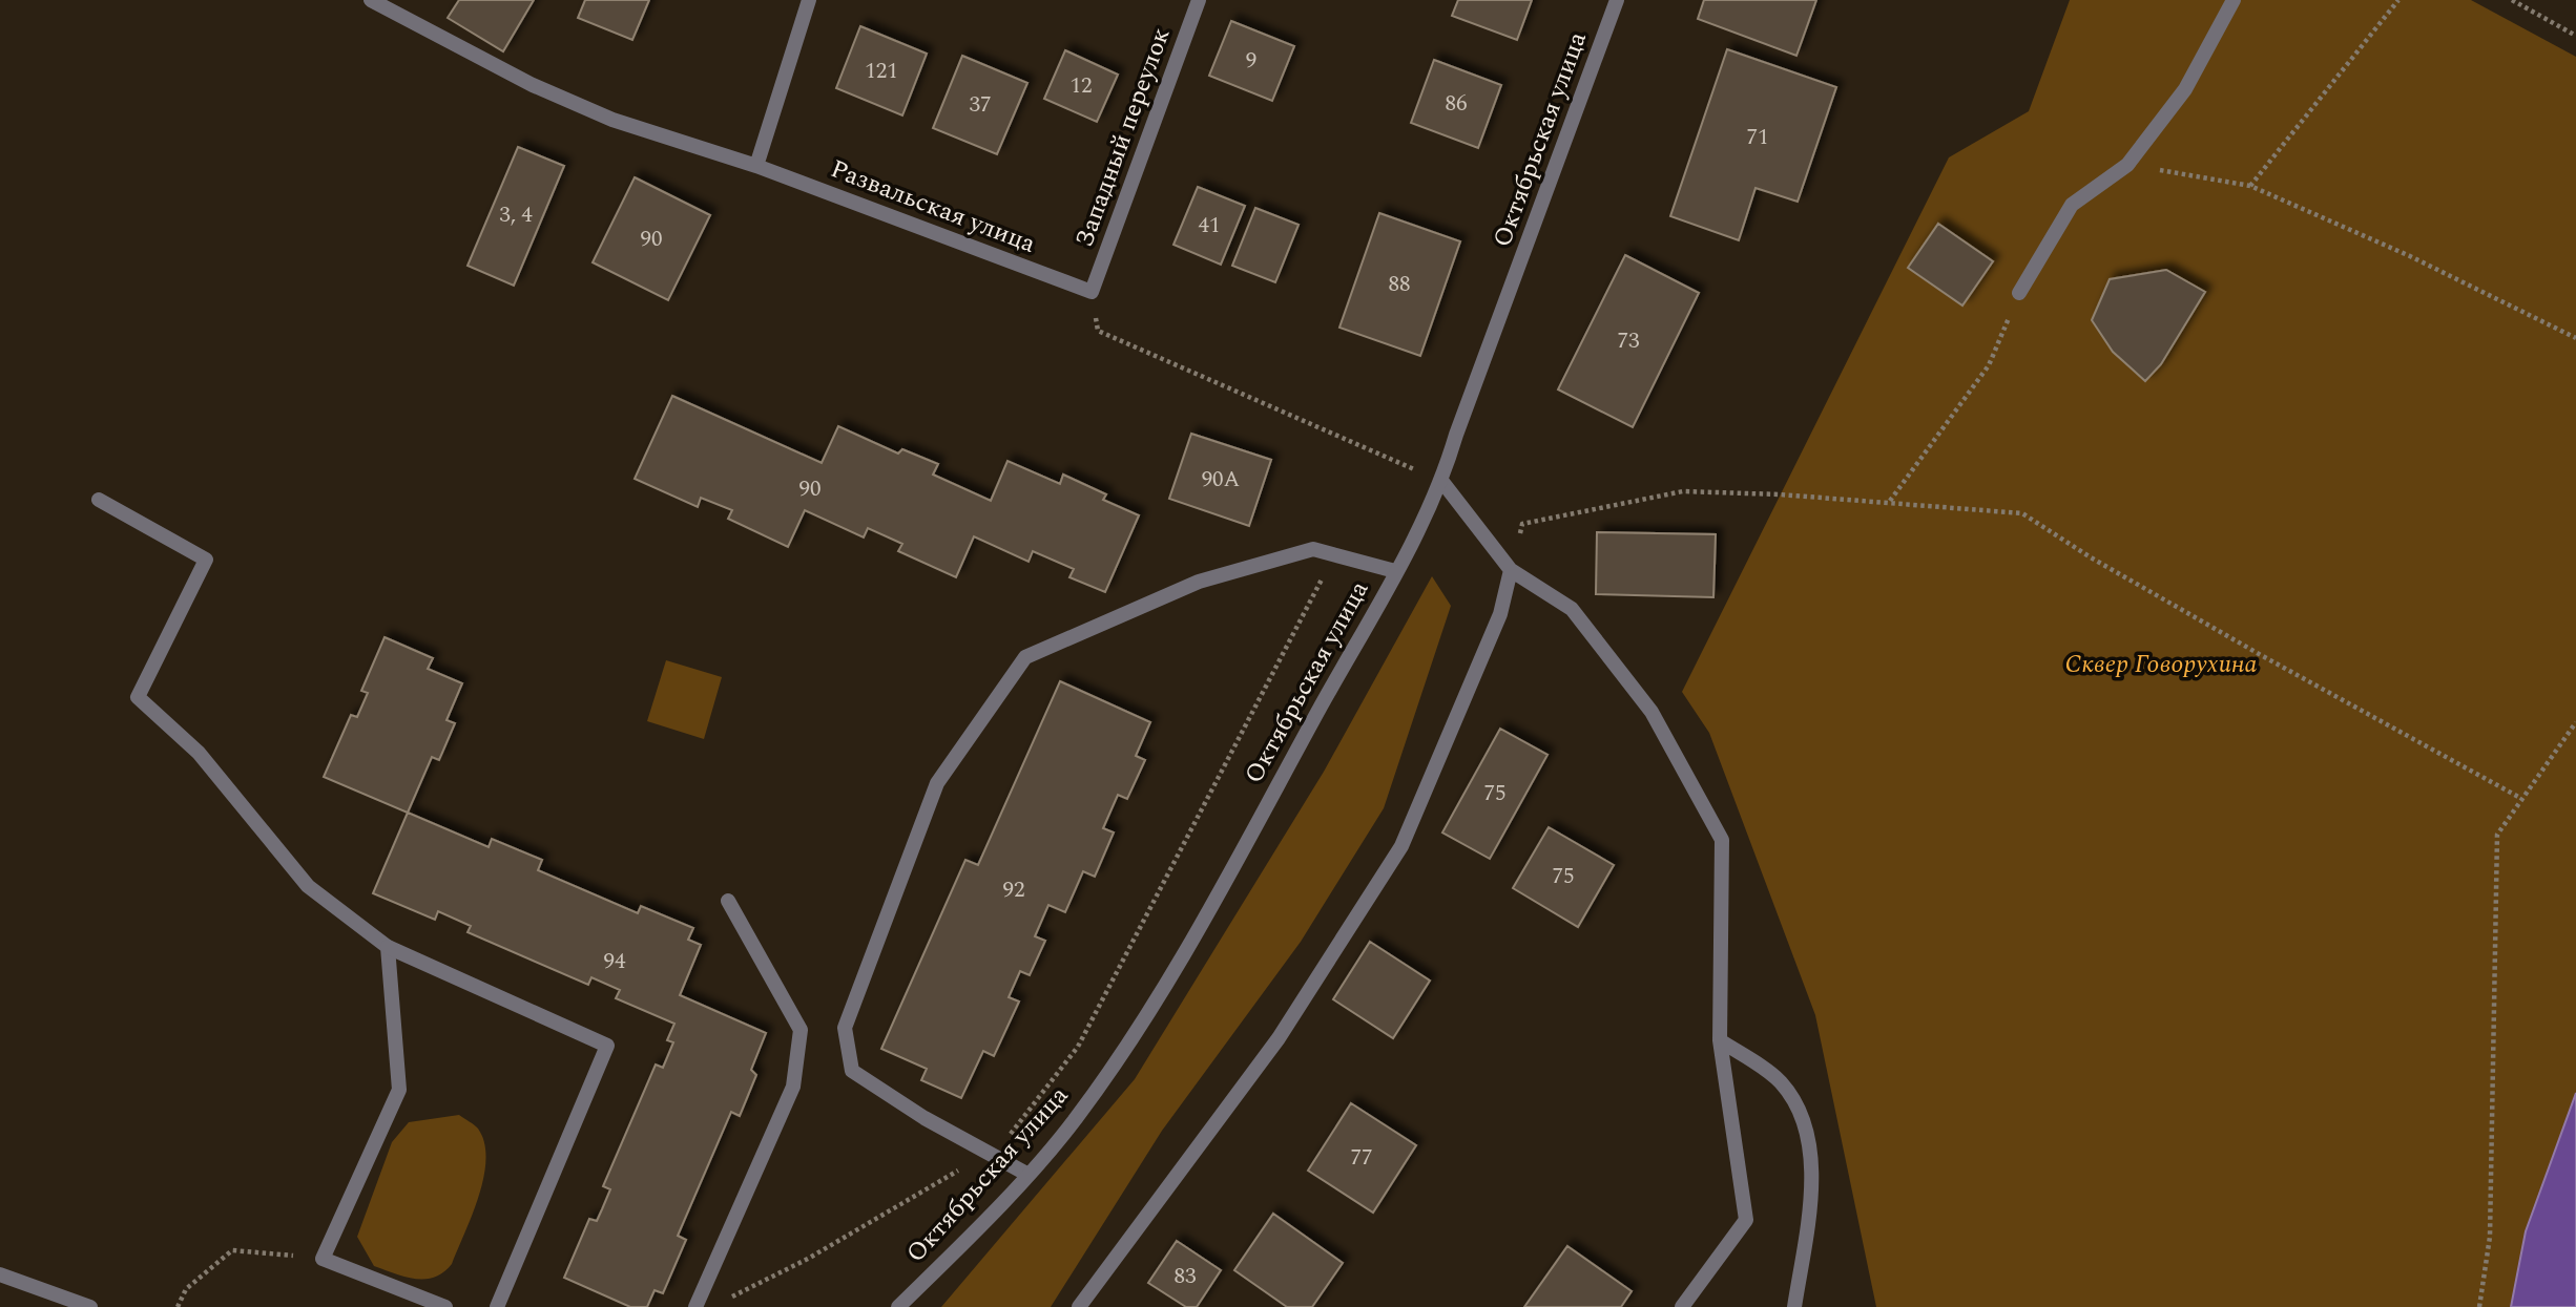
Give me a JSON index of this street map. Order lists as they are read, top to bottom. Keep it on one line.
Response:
{"streets":{"street":["Западный переулок","Октябрьская улица","Развальская улица"]},"crossings":[["Западный переулок","Развальская улица"]],"parks":["Сквер Говорухина"],"house_numbers":["9","121","12","86","37","71","3, 4","41","90","88","73","90А","90","75","75","92","94","77","83"]}
